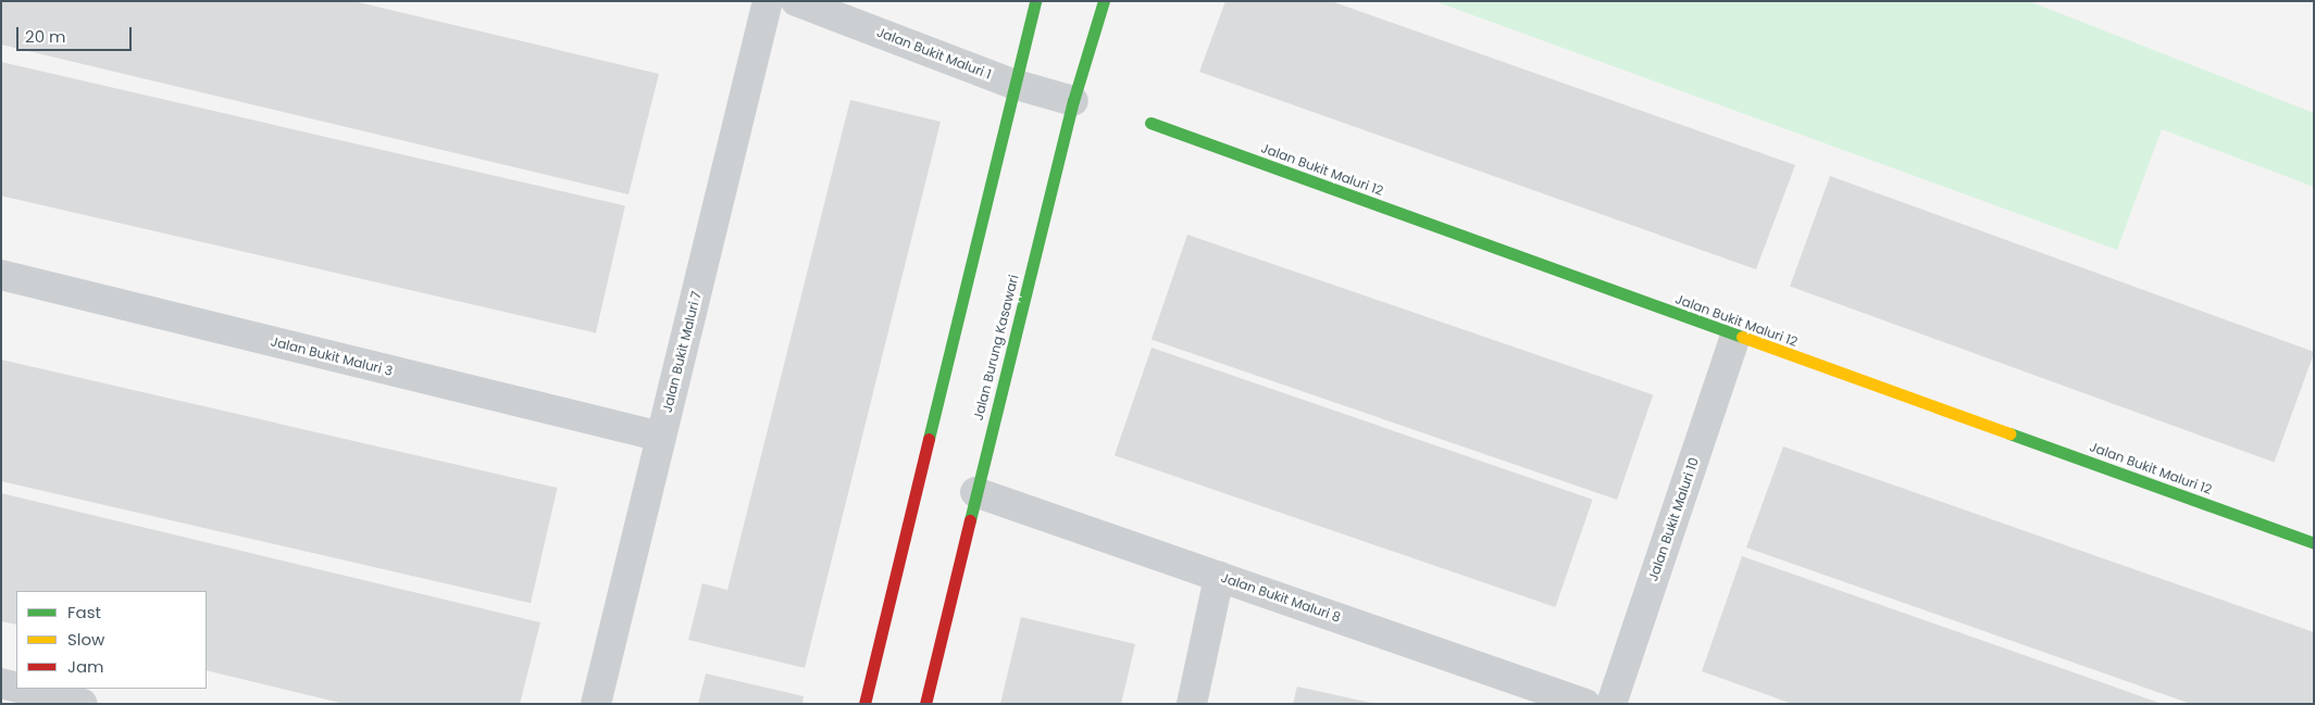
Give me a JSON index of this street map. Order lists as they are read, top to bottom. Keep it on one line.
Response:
{"streets":{"street":["Jalan Bukit Maluri 1","Jalan Bukit Maluri 12","Jalan Burung Kasawari","Jalan Bukit Maluri 7","Jalan Bukit Maluri 3","Jalan Bukit Maluri 10","Jalan Bukit Maluri 8"]},"crossings":[["Jalan Bukit Maluri 1","Jalan Burung Kasawari"],["Jalan Bukit Maluri 12","Jalan Bukit Maluri 10"],["Jalan Burung Kasawari","Jalan Bukit Maluri 8"],["Jalan Bukit Maluri 7","Jalan Bukit Maluri 3"]],"legend":["Fast","Slow","Jam"],"scale_bar":"20 m"}
